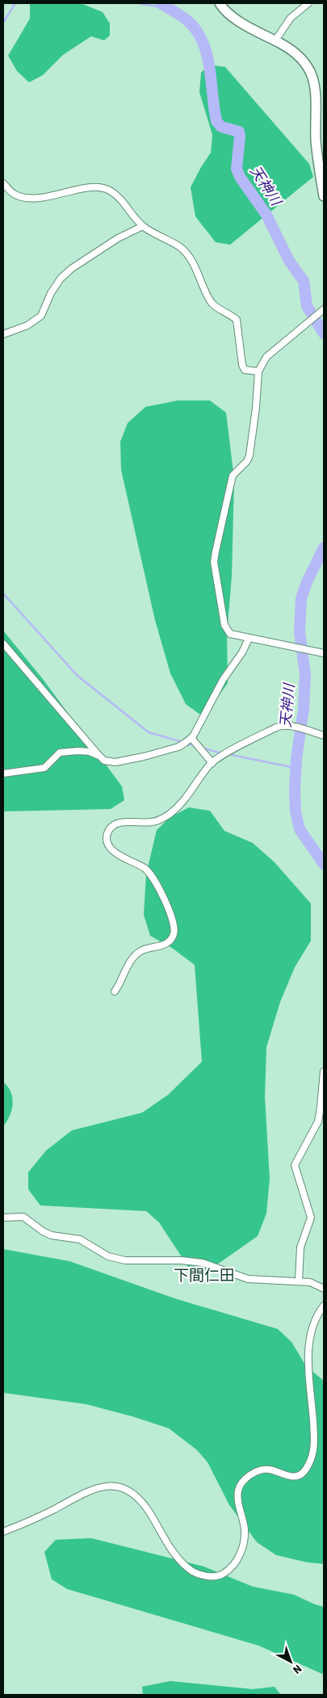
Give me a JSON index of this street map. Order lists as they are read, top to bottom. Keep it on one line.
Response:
{"districts":["下間仁田"],"water":["天神川"],"north":"bottom right"}
